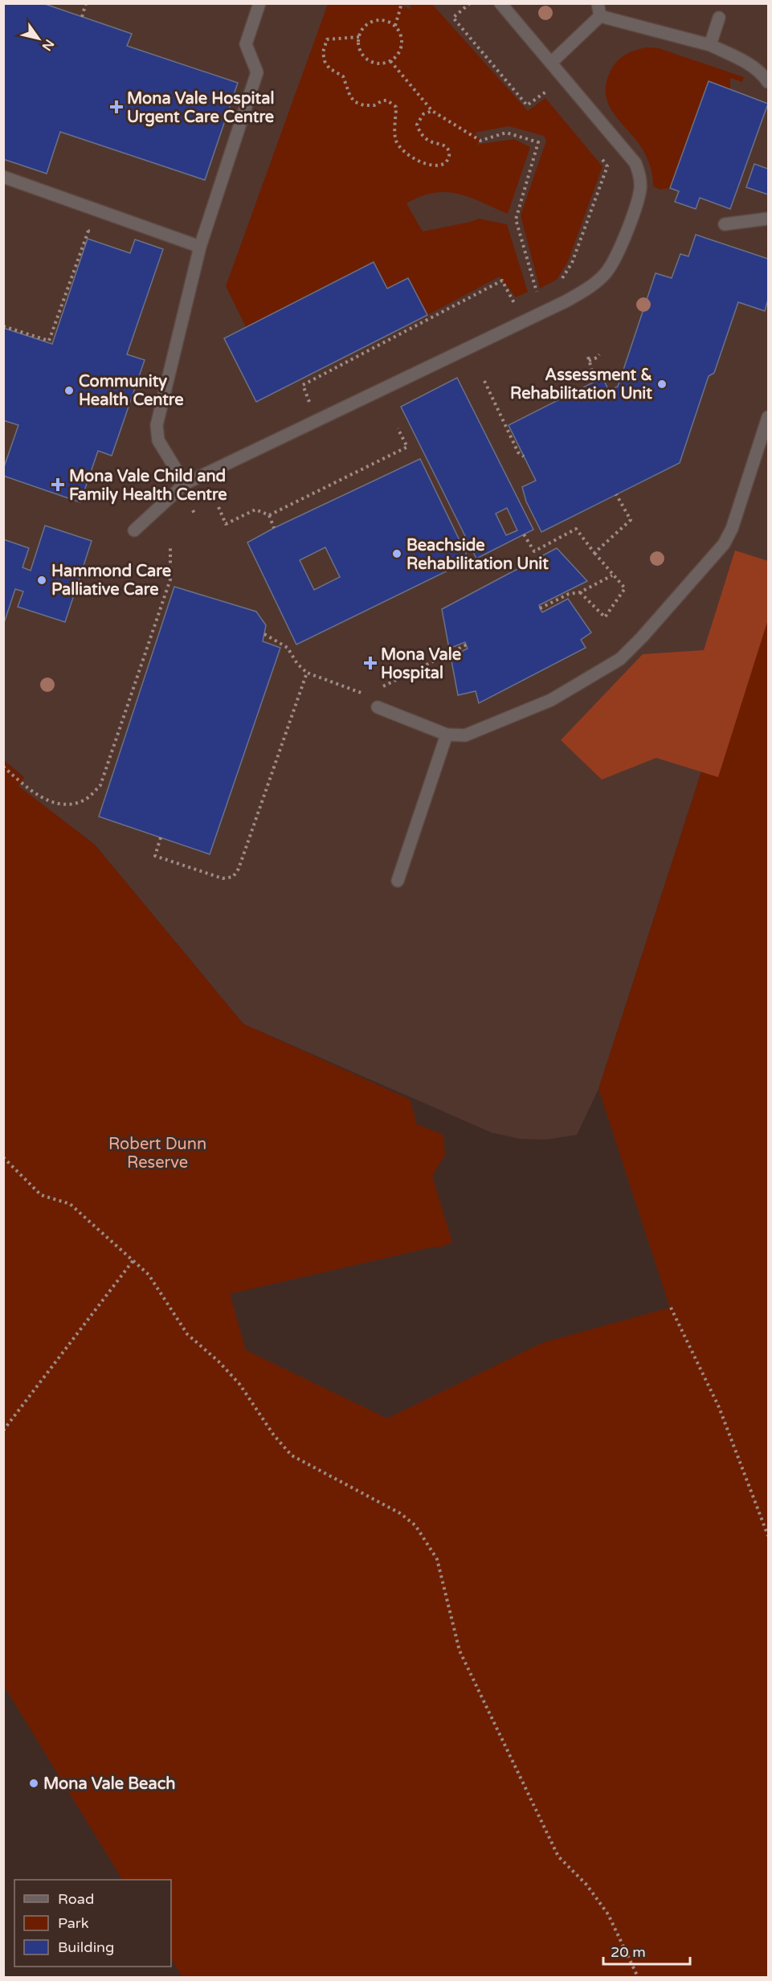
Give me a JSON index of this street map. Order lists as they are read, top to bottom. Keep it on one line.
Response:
{"parks":["Robert Dunn Reserve"],"places":{"health":["Mona Vale Hospital Urgent Care Centre","Mona Vale Child and Family Health Centre","Mona Vale Hospital"],"other":["Assessment & Rehabilitation Unit","Community Health Centre","Beachside Rehabilitation Unit","Hammond Care Palliative Care","Mona Vale Beach"]},"legend":["Road","Park","Building"],"scale_bar":"20 m","north":"bottom right"}
